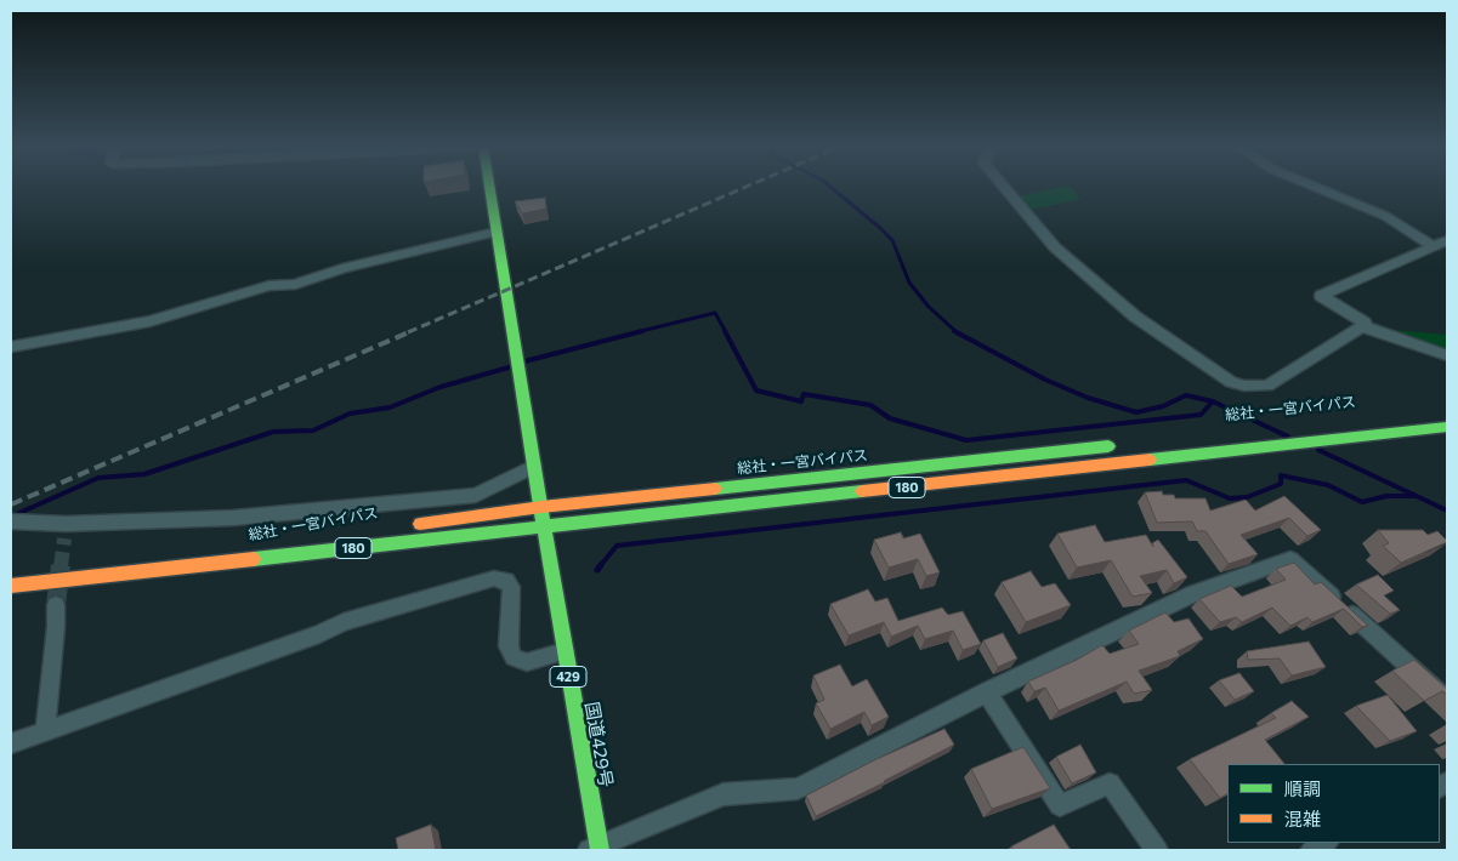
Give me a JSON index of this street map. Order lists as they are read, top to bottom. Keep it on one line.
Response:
{"streets":{"main road":["総社・一宮バイパス","180","429","国道429号"]},"crossings":[["総社・一宮バイパス","国道429号"]],"legend":["順調","混雑"]}
